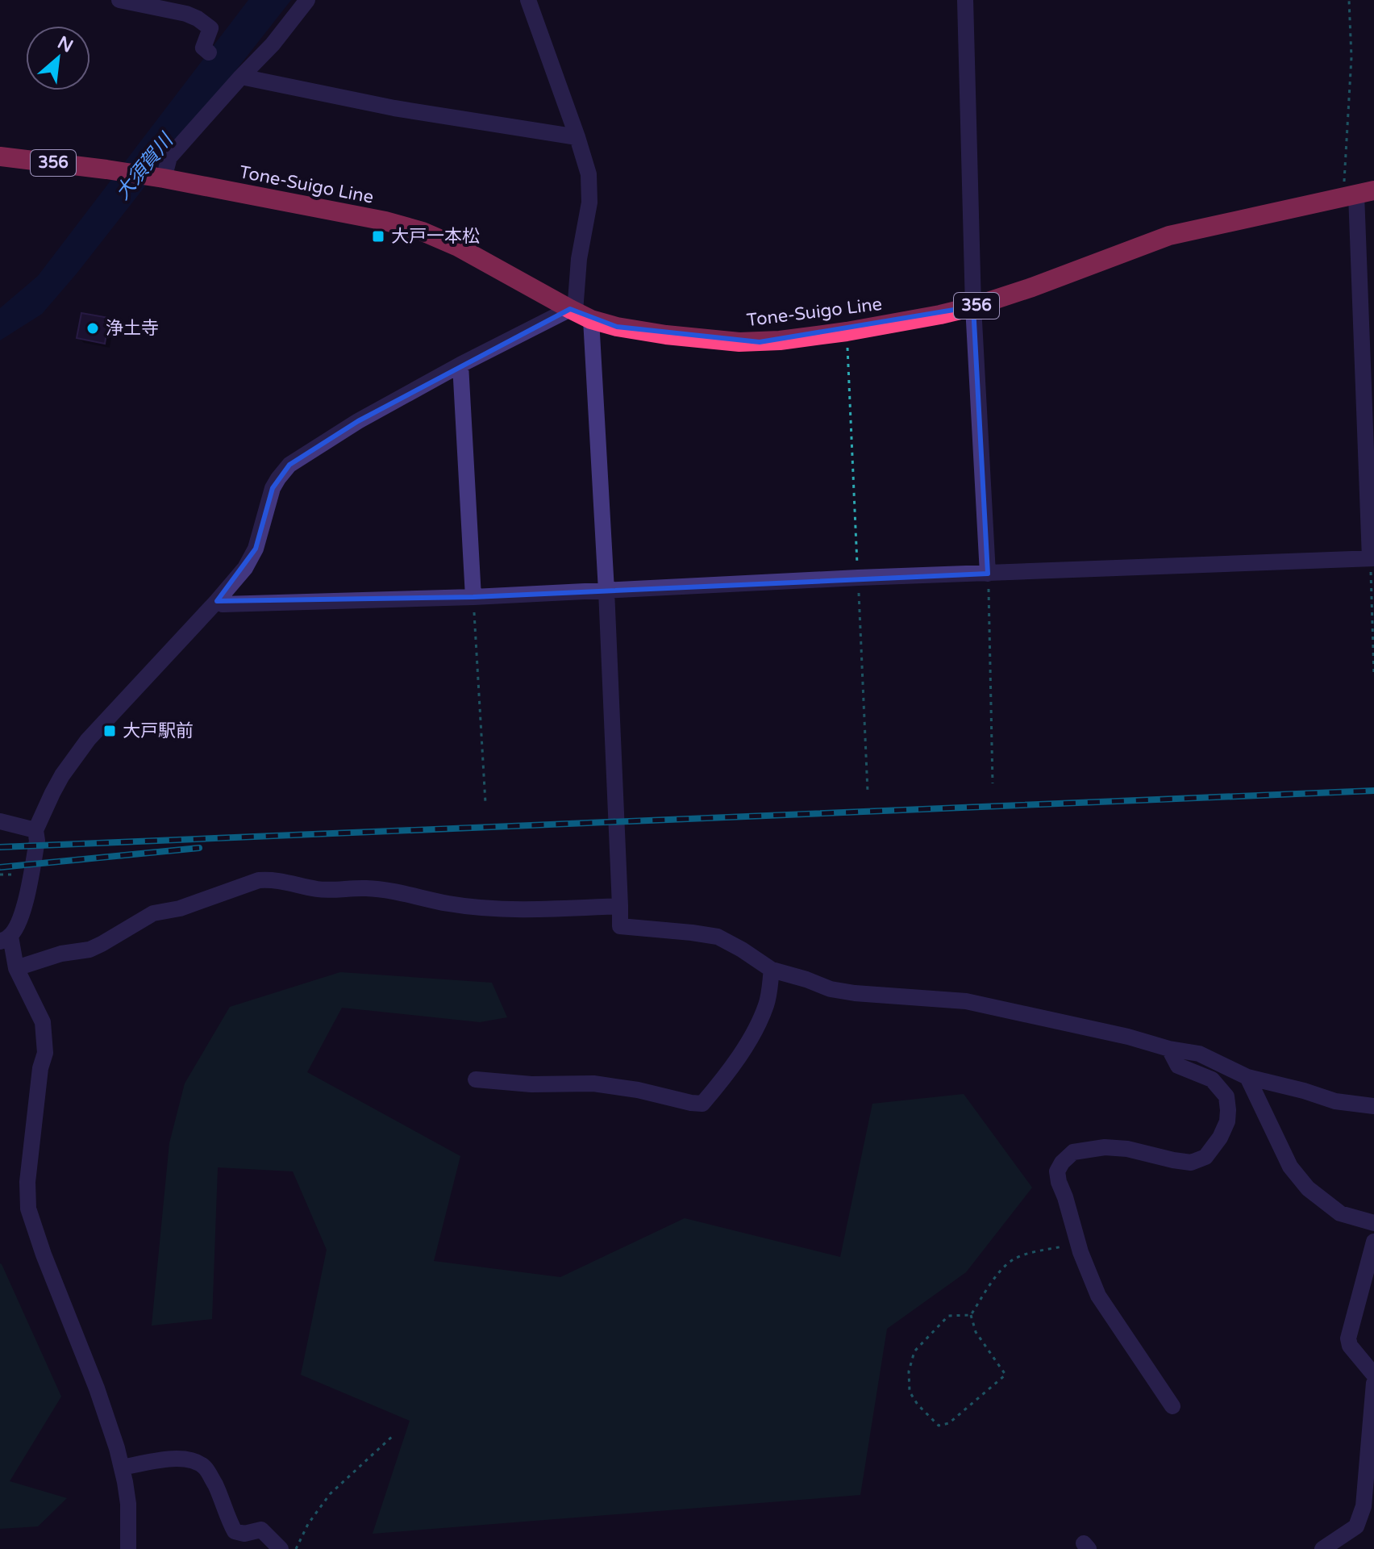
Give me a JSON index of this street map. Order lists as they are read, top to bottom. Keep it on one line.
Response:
{"streets":{"highway":["356","Tone-Suigo Line"]},"water":["大須賀川"],"places":{"transit":["大戸一本松","大戸駅前"],"other":["浄土寺"]},"north":"top right"}
